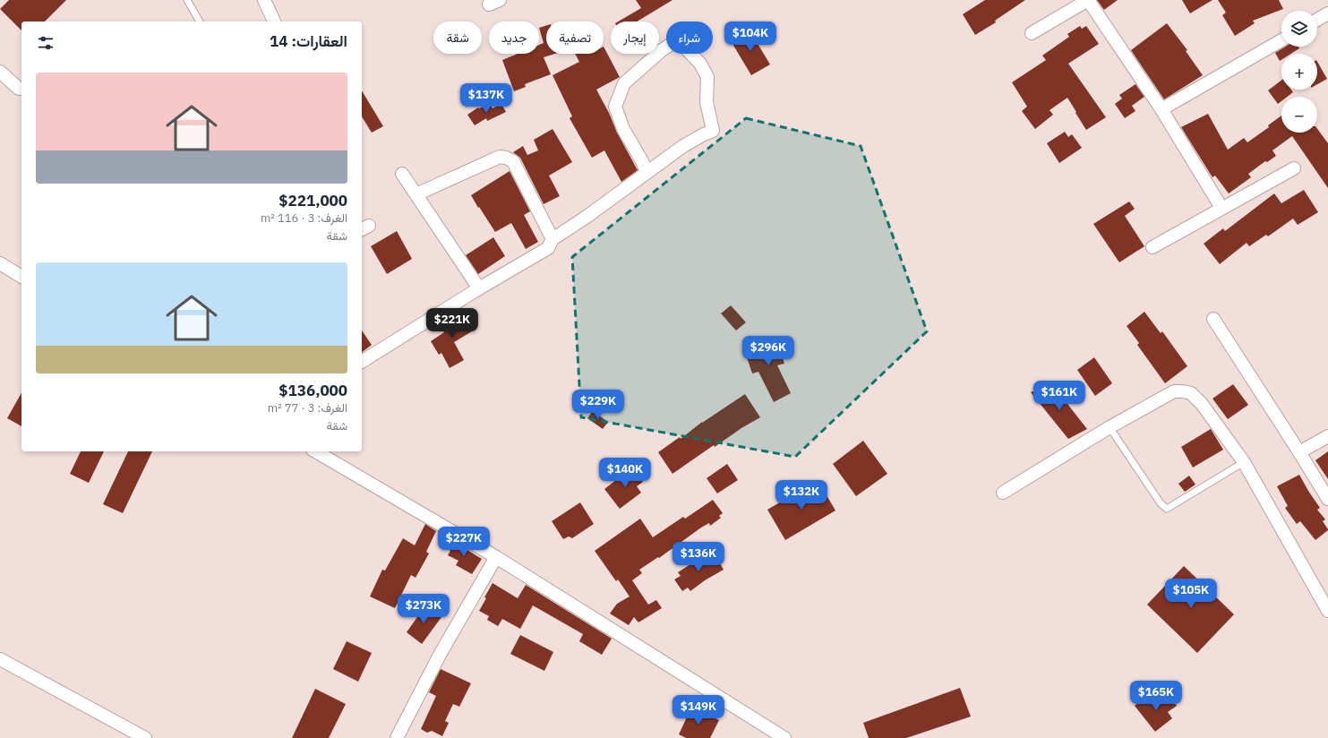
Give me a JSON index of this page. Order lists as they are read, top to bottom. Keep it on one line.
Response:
{"page":{"map_buttons":["+","−"],"price":["$104K","$137K","$221K","$296K","$161K","$229K","$140K","$132K","$227K","$136K","$105K","$273K","$165K","$149K"],"chip":["شراء","إيجار","تصفية","جديد","شقة"],"heading":"العقارات: 14","list":[{"name":"$221,000","note":"الغرف: 3 · 116 m² · شقة"},{"name":"$136,000","note":"الغرف: 3 · 77 m² · شقة"}]}}
